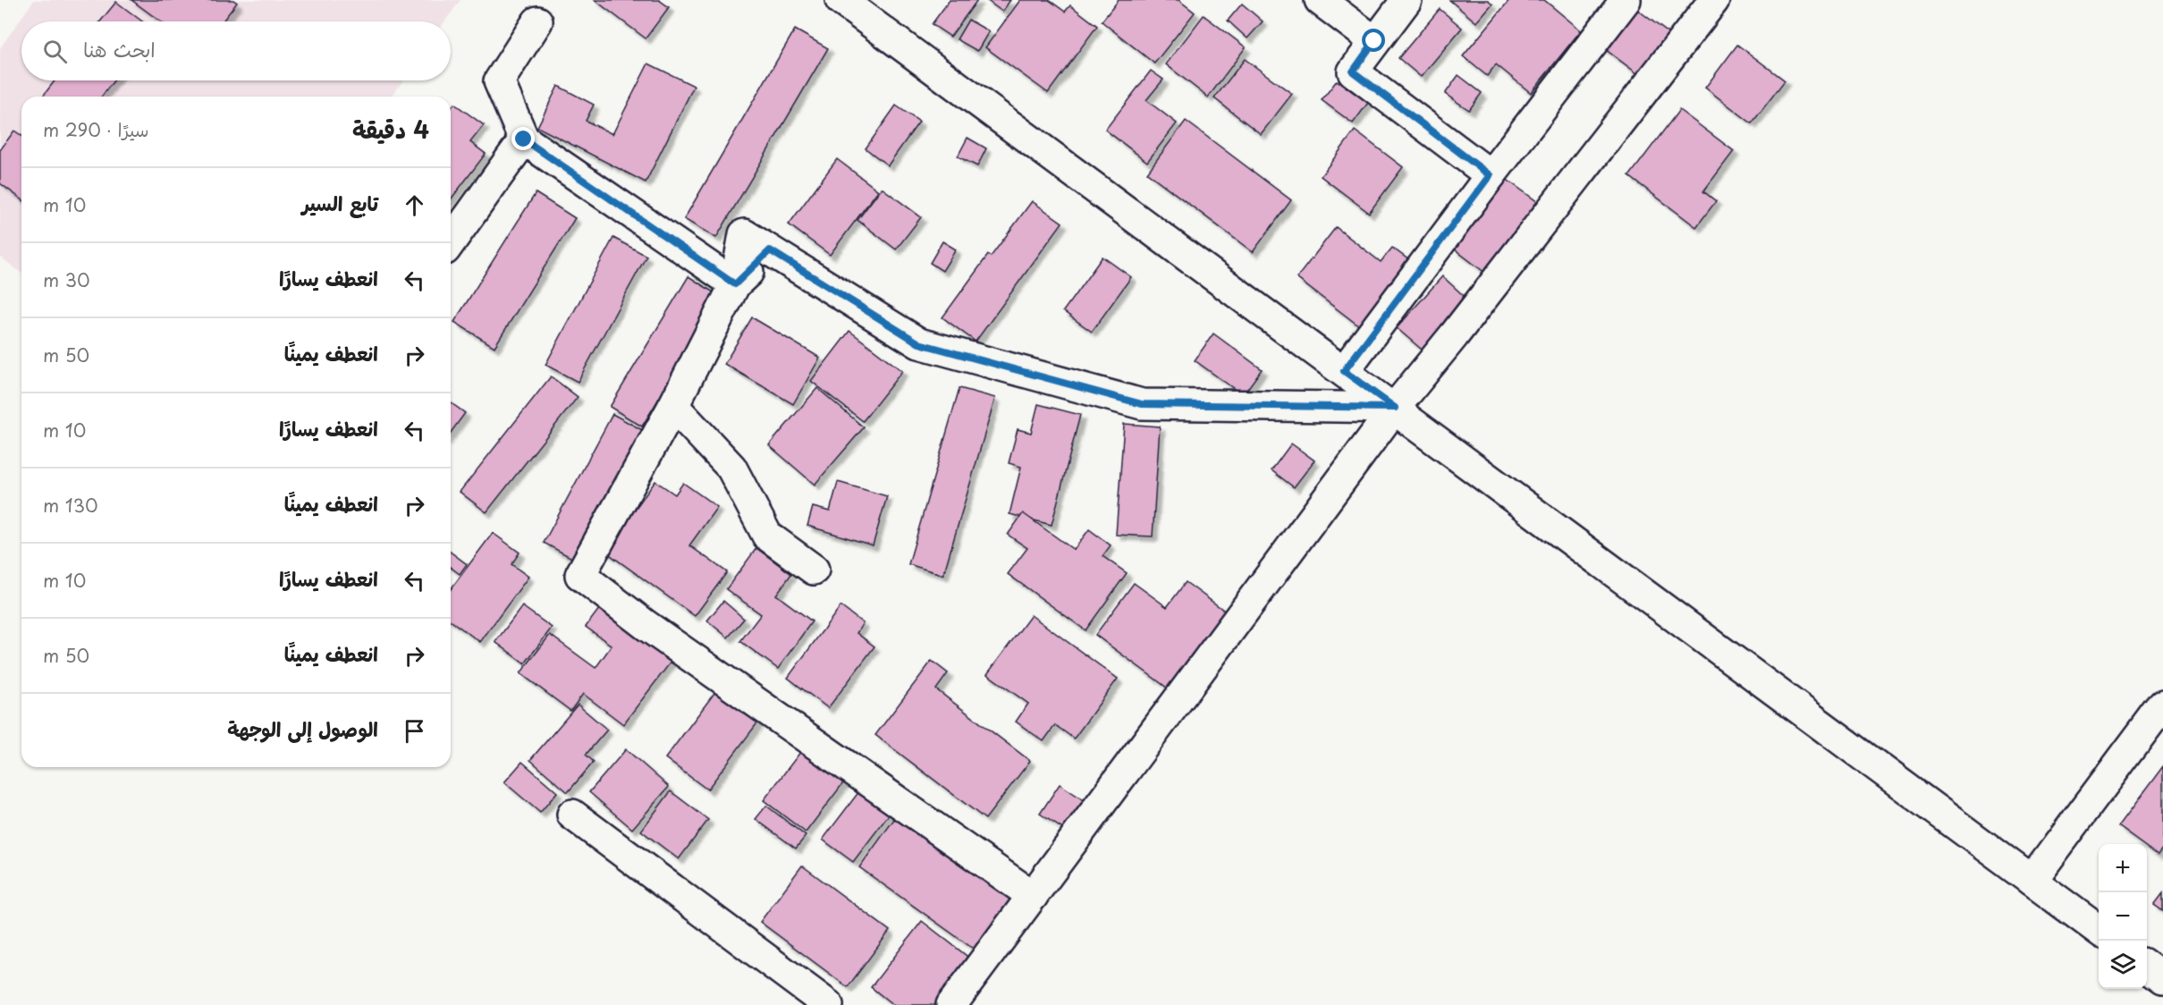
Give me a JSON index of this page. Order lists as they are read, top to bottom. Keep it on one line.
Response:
{"page":{"search":"ابحث هنا","heading":["4 دقيقة","سيرًا · 290 m"],"list":[["تابع السير","10 m"],["انعطف يسارًا","30 m"],["انعطف يمينًا","50 m"],["انعطف يسارًا","10 m"],["انعطف يمينًا","130 m"],["انعطف يسارًا","10 m"],["انعطف يمينًا","50 m"],"الوصول إلى الوجهة"],"map_buttons":["+","−"]}}
